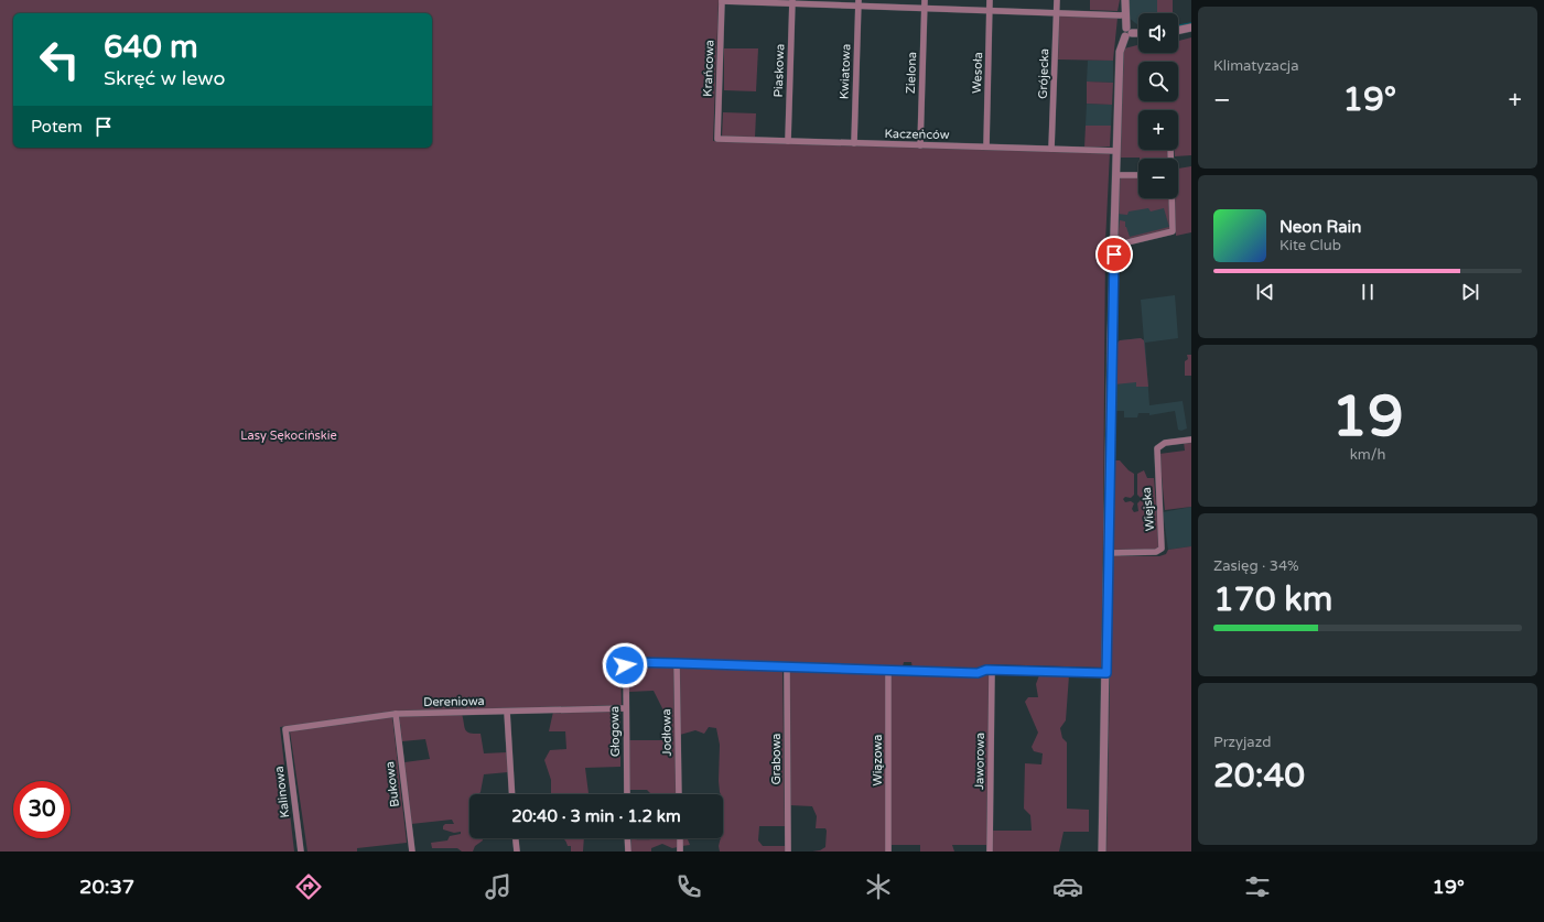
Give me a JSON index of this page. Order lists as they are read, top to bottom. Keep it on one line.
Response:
{"streets":{"street":["Krańcowa","Piaskowa","Kwiatowa","Zielona","Wesoła","Grójecka","Kaczeńców","Wiejska","Dereniowa","Głogowa","Jodłowa","Grabowa","Wiązowa","Jaworowa","Bukowa","Kalinowa"]},"crossings":[["Krańcowa","Kaczeńców"],["Piaskowa","Kaczeńców"],["Kwiatowa","Kaczeńców"],["Zielona","Kaczeńców"],["Wesoła","Kaczeńców"],["Grójecka","Kaczeńców"],["Dereniowa","Głogowa"],["Dereniowa","Bukowa"],["Dereniowa","Kalinowa"],["Głogowa","Jodłowa"]],"parks":["Lasy Sękocińskie"],"page":{"tile":["Klimatyzacja",["19","km/h"],["Zasięg · 34%","170 km"],["Przyjazd","20:40"]],"map_buttons":["+","−"],"turn":["640 m","Skręć w lewo"],"heat":["−","19°","+"],"then":"Potem","song":["Neon Rain","Kite Club"],"limit":"30","trip":"20:40 · 3 min · 1.2 km","tabs":["20:37","19°"]}}
